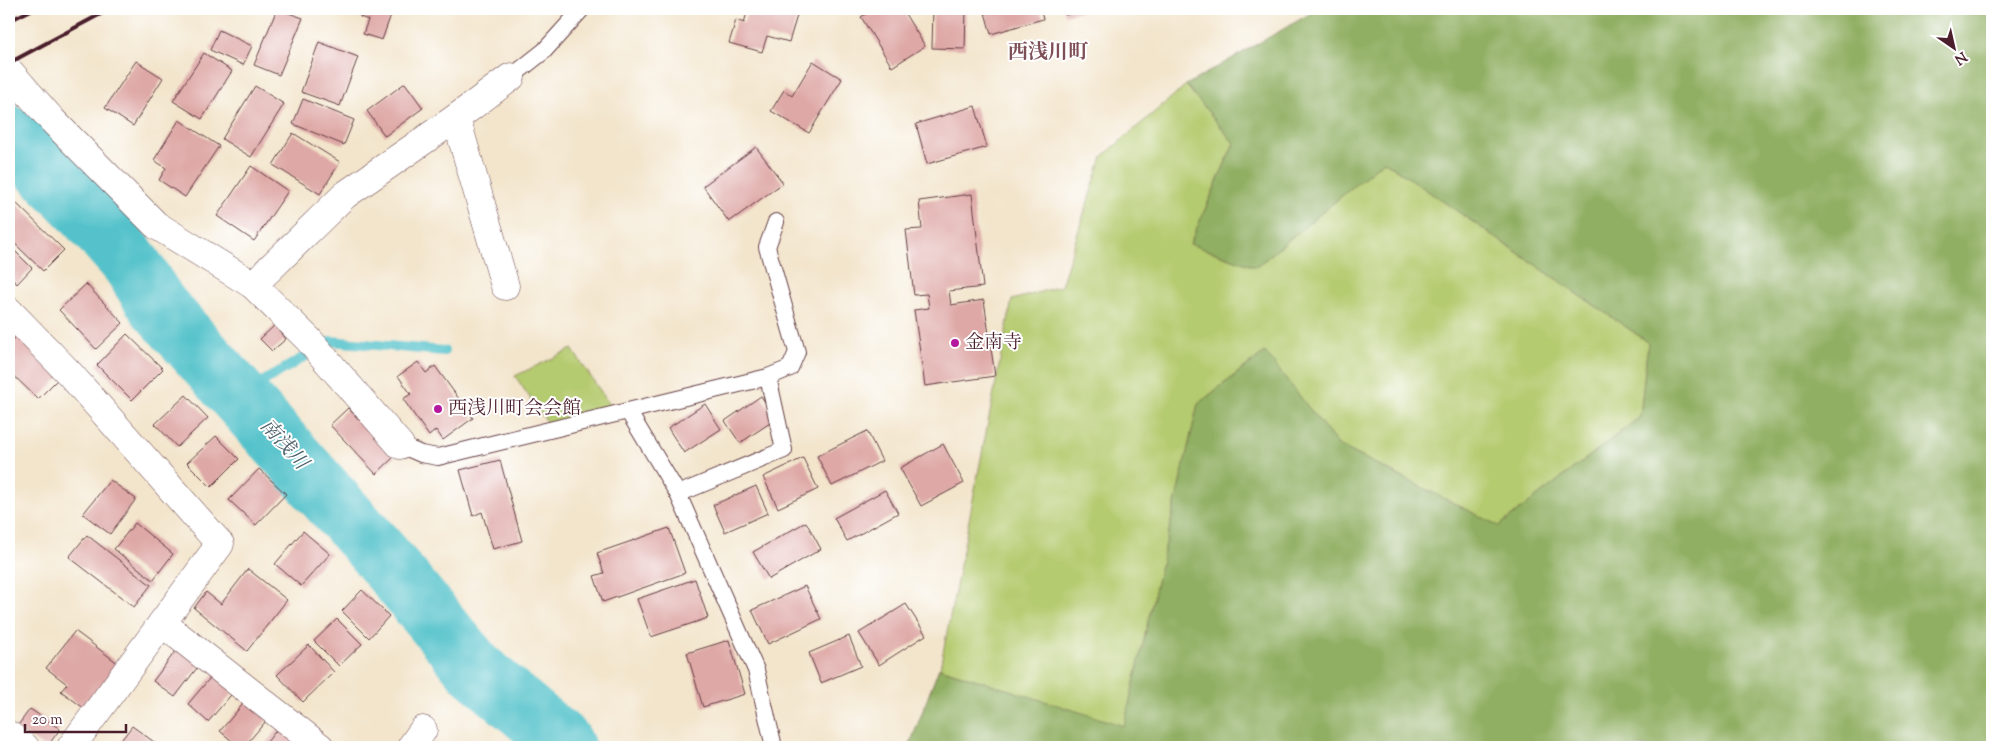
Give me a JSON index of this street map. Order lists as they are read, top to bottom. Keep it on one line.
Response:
{"districts":["西浅川町"],"water":["南浅川"],"places":["金南寺","西浅川町会会館"],"scale_bar":"20 m","north":"bottom right"}
